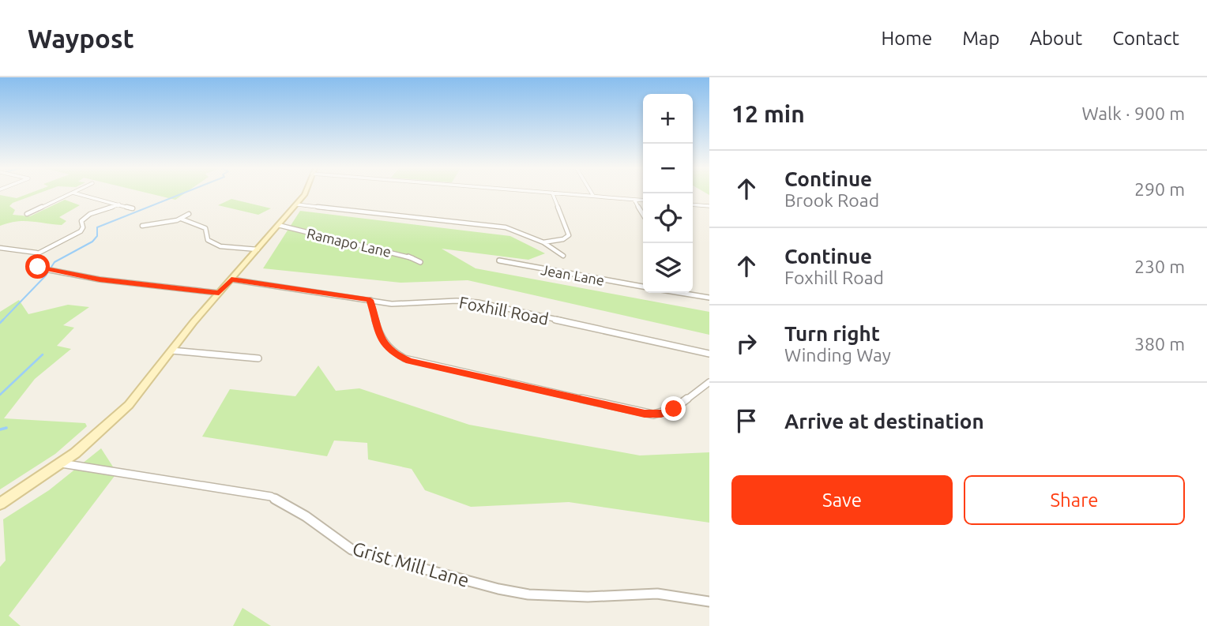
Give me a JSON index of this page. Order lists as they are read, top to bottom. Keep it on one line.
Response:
{"streets":{"street":["Ramapo Lane","Jean Lane","Foxhill Road","Grist Mill Lane"]},"page":{"header":"Waypost","nav":["Home","Map","About","Contact"],"heading":["12 min","Walk · 900 m"],"map_buttons":["+","−"],"list":[["Continue","Brook Road","290 m"],["Continue","Foxhill Road","230 m"],["Turn right","Winding Way","380 m"],"Arrive at destination"],"buttons":["Save","Share"]}}
